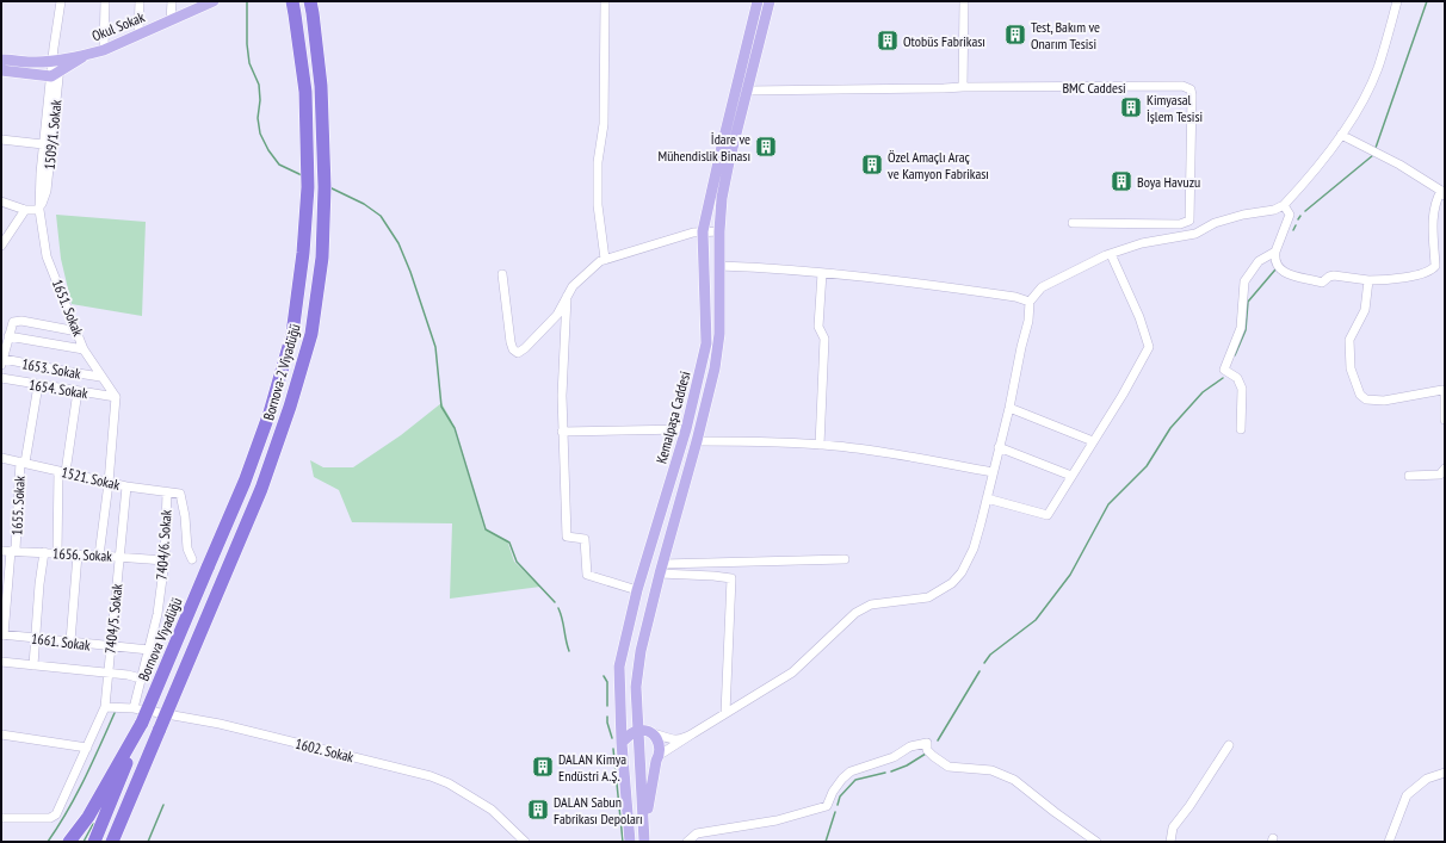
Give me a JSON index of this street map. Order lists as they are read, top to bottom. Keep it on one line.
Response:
{"streets":{"highway":["Bornova-2 Viyadüğü","Bornova Viyadüğü"],"main road":["Okul Sokak","Kemalpaşa Caddesi"],"street":["BMC Caddesi","1509/1. Sokak","1651. Sokak","1653. Sokak","1654. Sokak","1521. Sokak","1655. Sokak","7404/6. Sokak","1656. Sokak","7404/5. Sokak","1661. Sokak","1602. Sokak"]},"crossings":[["Okul Sokak","1509/1. Sokak"],["BMC Caddesi","Kemalpaşa Caddesi"],["1509/1. Sokak","1651. Sokak"],["1651. Sokak","1653. Sokak"],["1651. Sokak","1654. Sokak"],["Bornova-2 Viyadüğü","Bornova Viyadüğü"],["1654. Sokak","1655. Sokak"],["1521. Sokak","1655. Sokak"],["1521. Sokak","7404/6. Sokak"],["1521. Sokak","7404/5. Sokak"],["1655. Sokak","1656. Sokak"],["1655. Sokak","1661. Sokak"],["7404/6. Sokak","1656. Sokak"],["7404/6. Sokak","1661. Sokak"],["7404/6. Sokak","1602. Sokak"],["1656. Sokak","7404/5. Sokak"],["7404/5. Sokak","1661. Sokak"],["7404/5. Sokak","1602. Sokak"]],"places":{"building":["Test, Bakım ve Onarım Tesisi","Otobüs Fabrikası","Kimyasal İşlem Tesisi","İdare ve Mühendislik Binası","Özel Amaçlı Araç ve Kamyon Fabrikası","Boya Havuzu","DALAN Kimya Endüstri A.Ş.","DALAN Sabun Fabrikası Depoları"]}}
